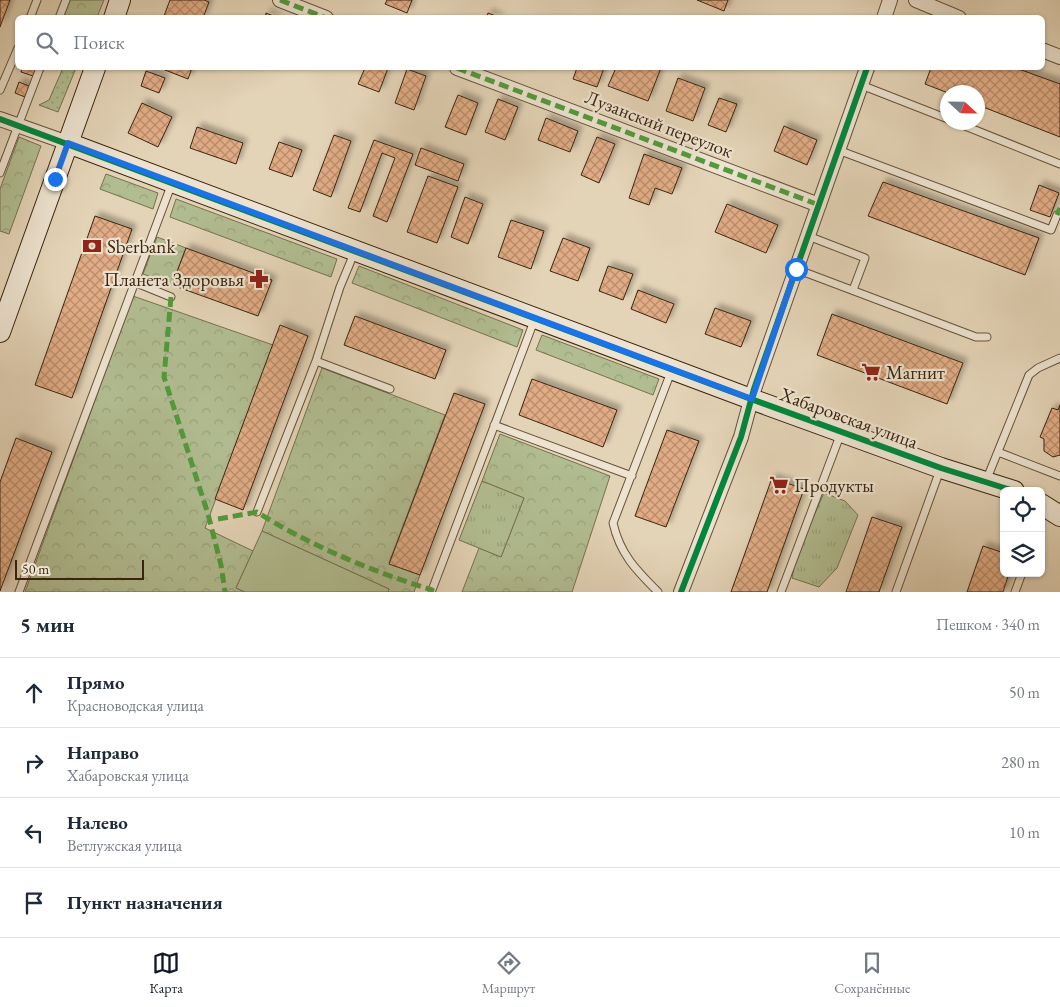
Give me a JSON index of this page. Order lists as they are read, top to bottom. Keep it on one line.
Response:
{"streets":{"street":["Лузанский переулок","Хабаровская улица"]},"places":{"bank":["Sberbank"],"pharmacy":["Планета Здоровья"],"supermarket":["Магнит","Продукты"]},"scale_bar":"50 m","north":"right","page":{"search":"Поиск","scale":"50 m","heading":["5 мин","Пешком · 340 m"],"list":[["Прямо","Красноводская улица","50 m"],["Направо","Хабаровская улица","280 m"],["Налево","Ветлужская улица","10 m"],"Пункт назначения"],"nav":["Карта","Маршрут","Сохранённые"]}}
